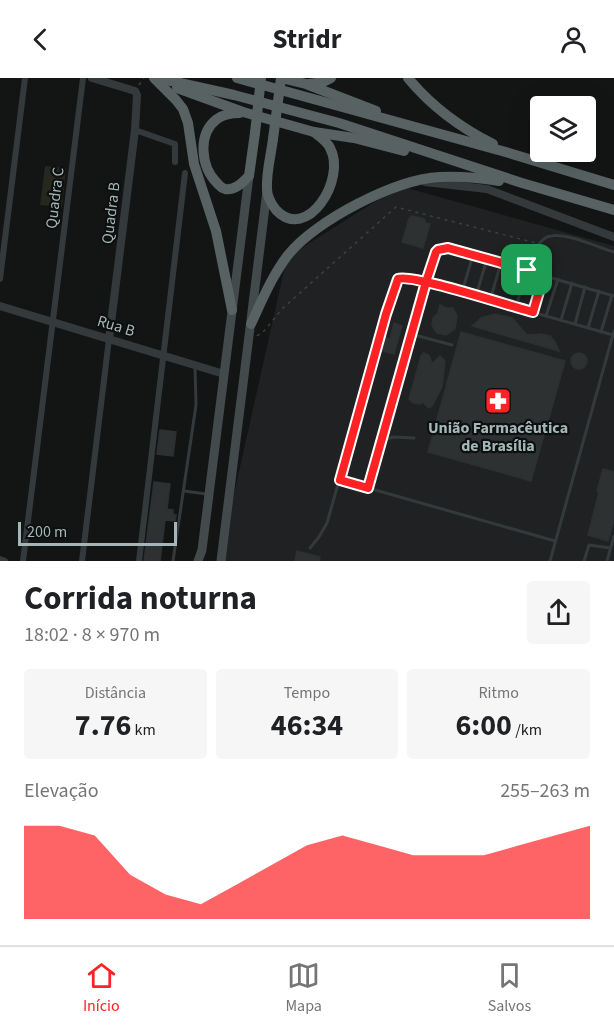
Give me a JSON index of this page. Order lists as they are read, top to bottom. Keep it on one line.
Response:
{"streets":{"street":["Quadra C","Quadra B","Rua B"]},"crossings":[["Quadra C","Rua B"],["Quadra B","Rua B"]],"places":{"pharmacy":["União Farmacêutica de Brasília"]},"scale_bar":"200 m","page":{"header":"Stridr","scale":"200 m","heading":["Corrida noturna","18:02 · 8 × 970 m"],"stats":[["Distância","7.76 km"],["Tempo","46:34"],["Ritmo","6:00 /km"]],"chart":["Elevação","255–263 m"],"tabs":["Início","Mapa","Salvos"]}}
